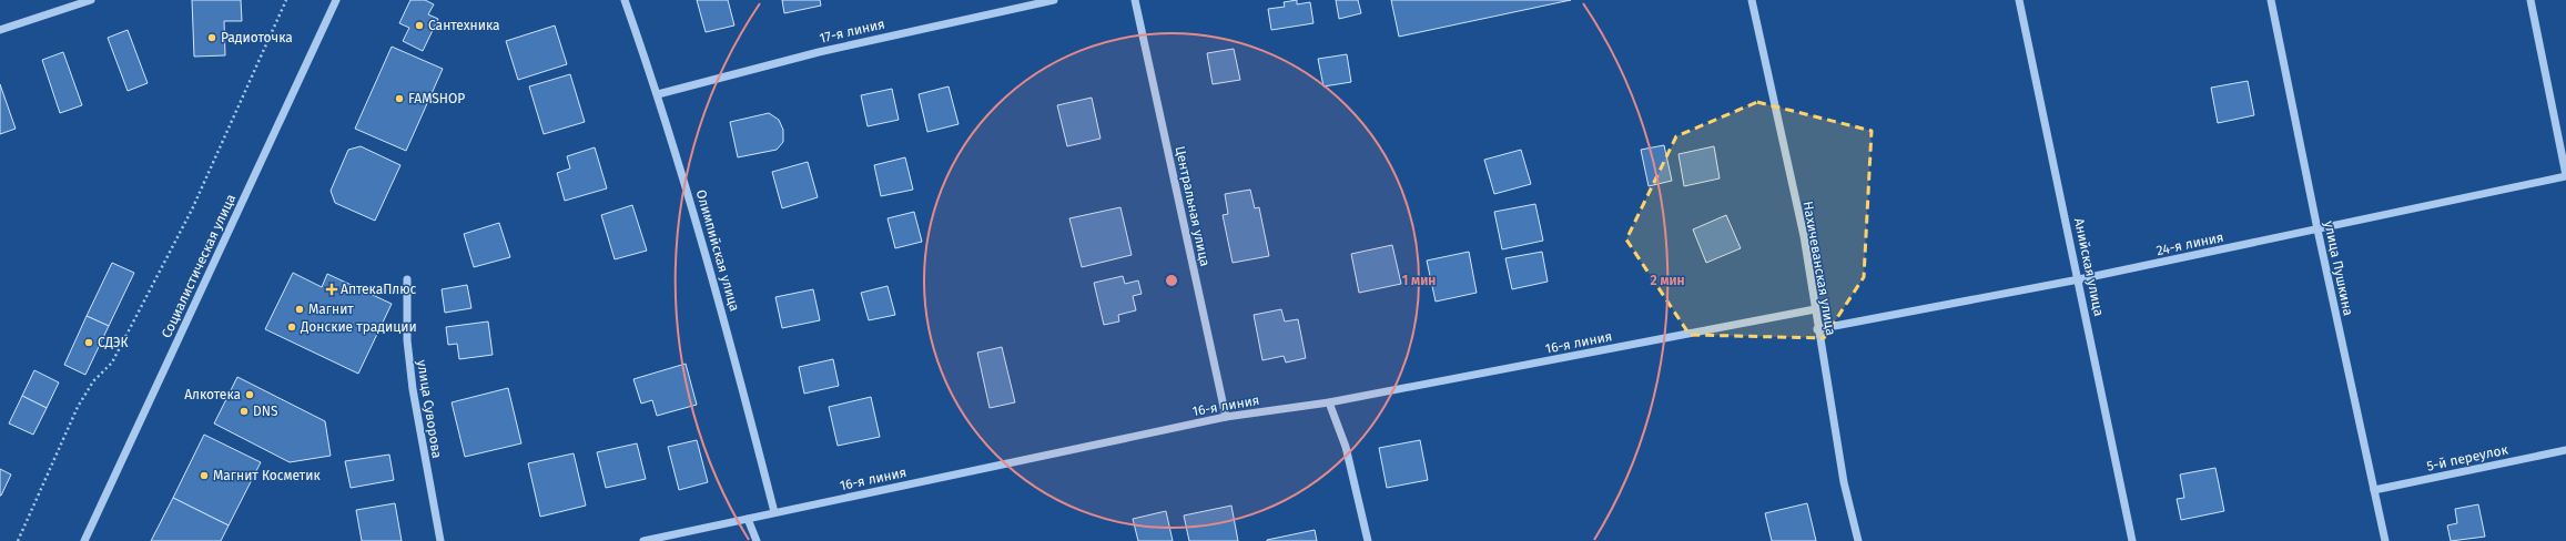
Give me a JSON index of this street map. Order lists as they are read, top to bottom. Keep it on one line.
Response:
{"streets":{"street":["17-я линия","Центральная улица","24-я линия","Олимпийская улица","Социалистическая улица","Анийская улица","Нахичеванская улица","улица Пушкина","16-я линия","улица Суворова","5-й переулок"]},"crossings":[["17-я линия","Олимпийская улица"],["Центральная улица","16-я линия"],["24-я линия","Анийская улица"],["24-я линия","Нахичеванская улица"],["24-я линия","улица Пушкина"],["Олимпийская улица","16-я линия"],["Нахичеванская улица","16-я линия"],["улица Пушкина","5-й переулок"]],"places":{"other":["Сантехника","Радиоточка","FAMSHOP","Магнит","Донские традиции","СДЭК","Алкотека","DNS","Магнит Косметик"],"health":["АптекаПлюс"]},"rings":["1 мин","2 мин"]}
